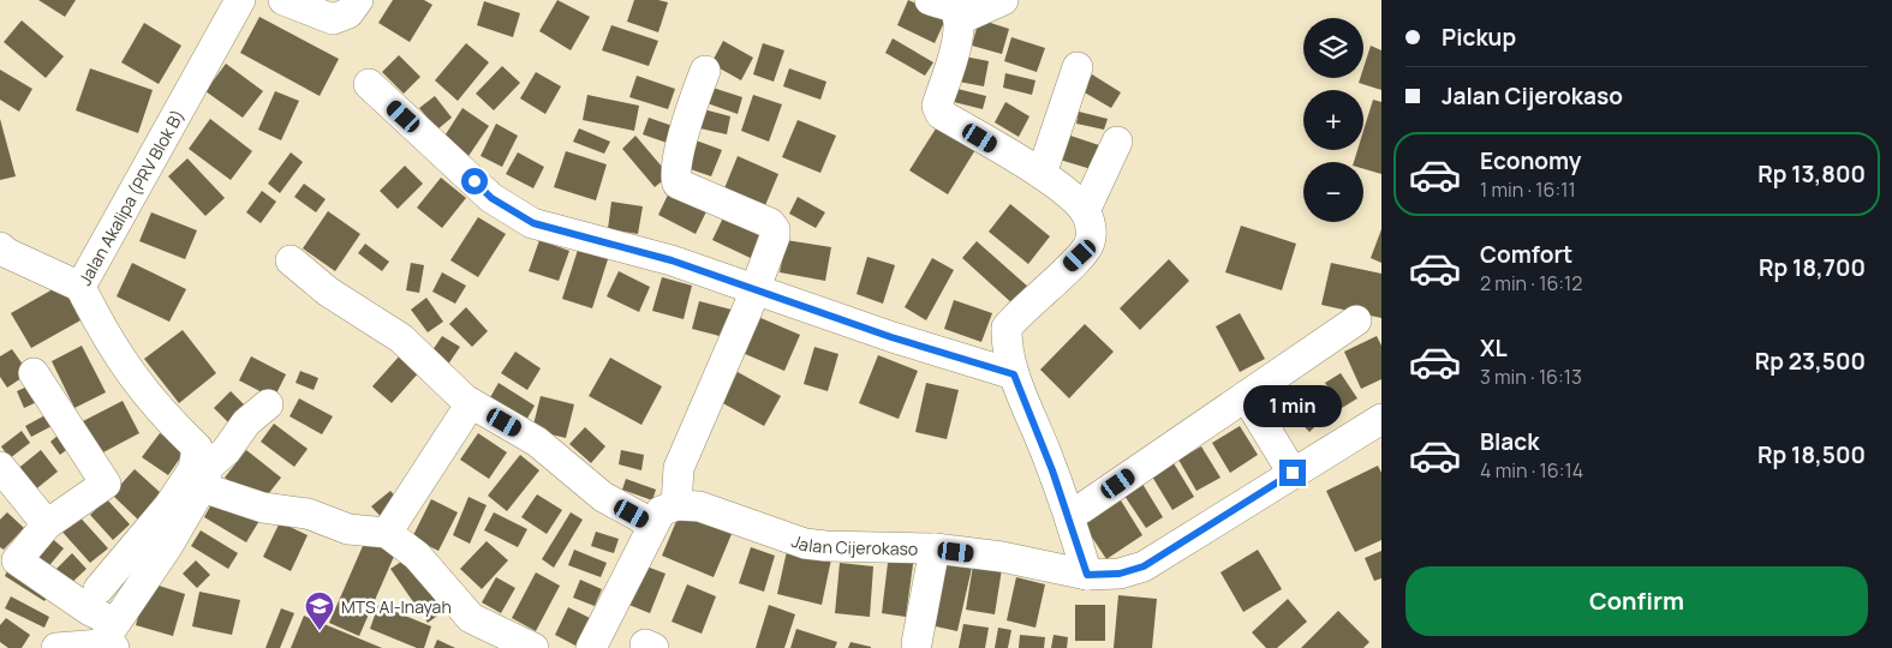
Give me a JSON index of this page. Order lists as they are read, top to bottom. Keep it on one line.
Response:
{"streets":{"street":["Jalan Akalipa (PRV Blok B)","Jalan Cijerokaso"]},"places":{"school or university":["MTS Al-Inayah"]},"page":{"banner":["Pickup","Jalan Cijerokaso"],"map_buttons":["+","−"],"list":[{"name":"Economy","note":"1 min · 16:11","value":"Rp 13,800"},{"name":"Comfort","note":"2 min · 16:12","value":"Rp 18,700"},{"name":"XL","note":"3 min · 16:13","value":"Rp 23,500"},{"name":"Black","note":"4 min · 16:14","value":"Rp 18,500"}],"bubble":"1 min","buttons":"Confirm"}}
